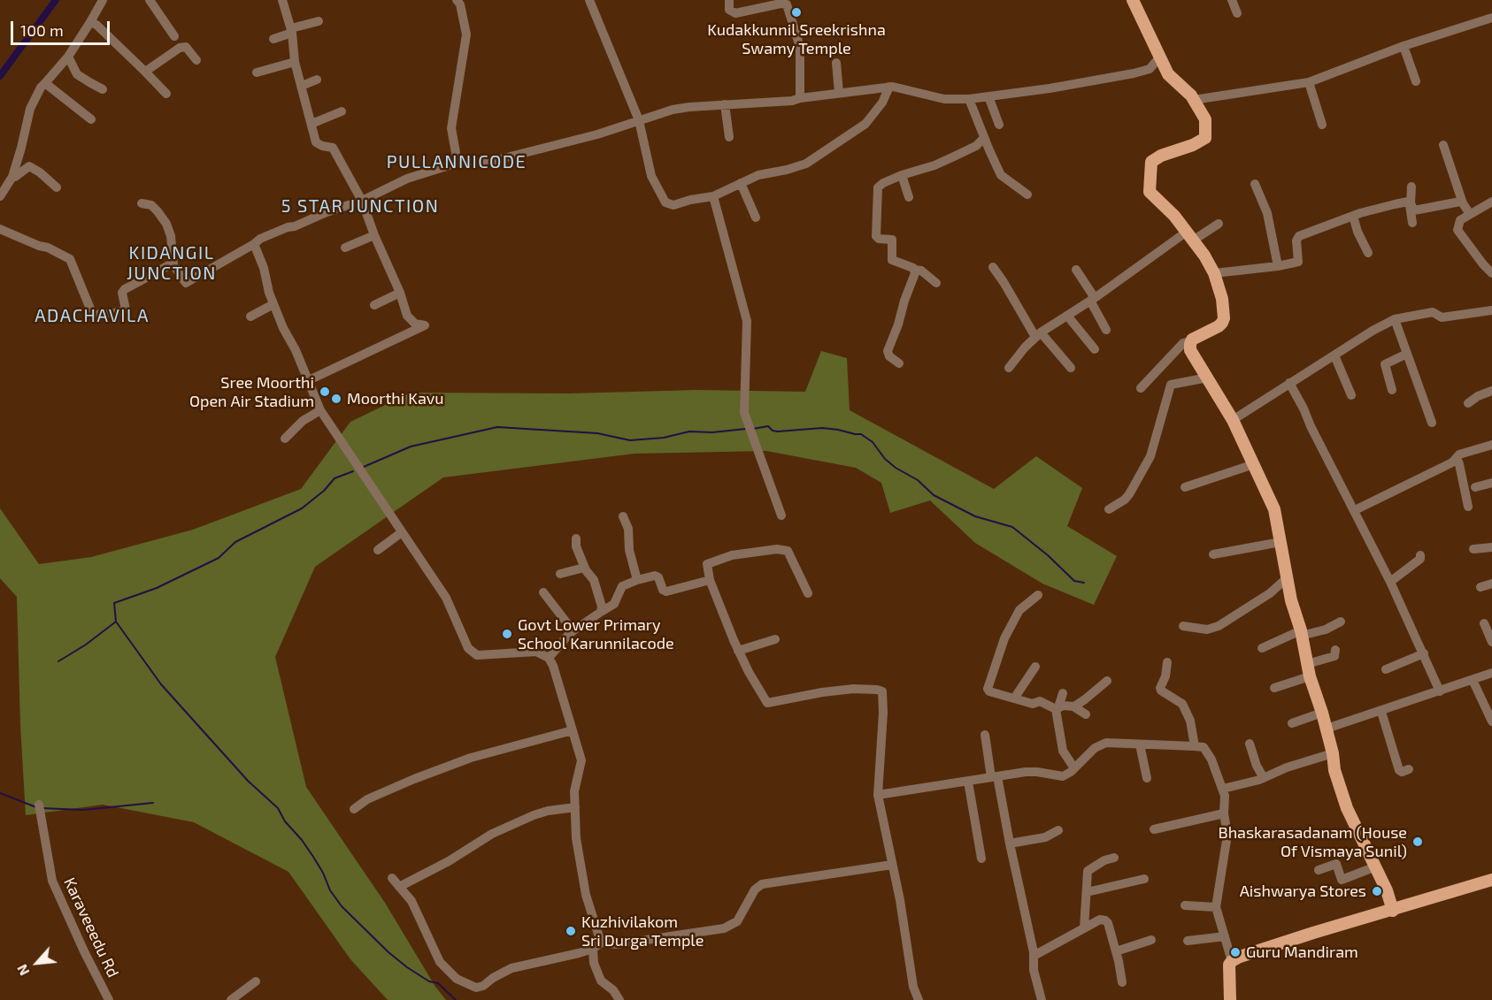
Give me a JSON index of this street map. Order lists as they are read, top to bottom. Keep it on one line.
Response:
{"streets":{"street":["Karaveeedu Rd"]},"districts":["PULLANNICODE","5 STAR JUNCTION","KIDANGIL JUNCTION","ADACHAVILA"],"places":["Kudakkunnil Sreekrishna Swamy Temple","Sree Moorthi Open Air Stadium","Moorthi Kavu","Govt Lower Primary School Karunnilacode","Bhaskarasadanam (House Of Vismaya Sunil)","Aishwarya Stores","Kuzhivilakom Sri Durga Temple","Guru Mandiram"],"scale_bar":"100 m","north":"bottom left"}
